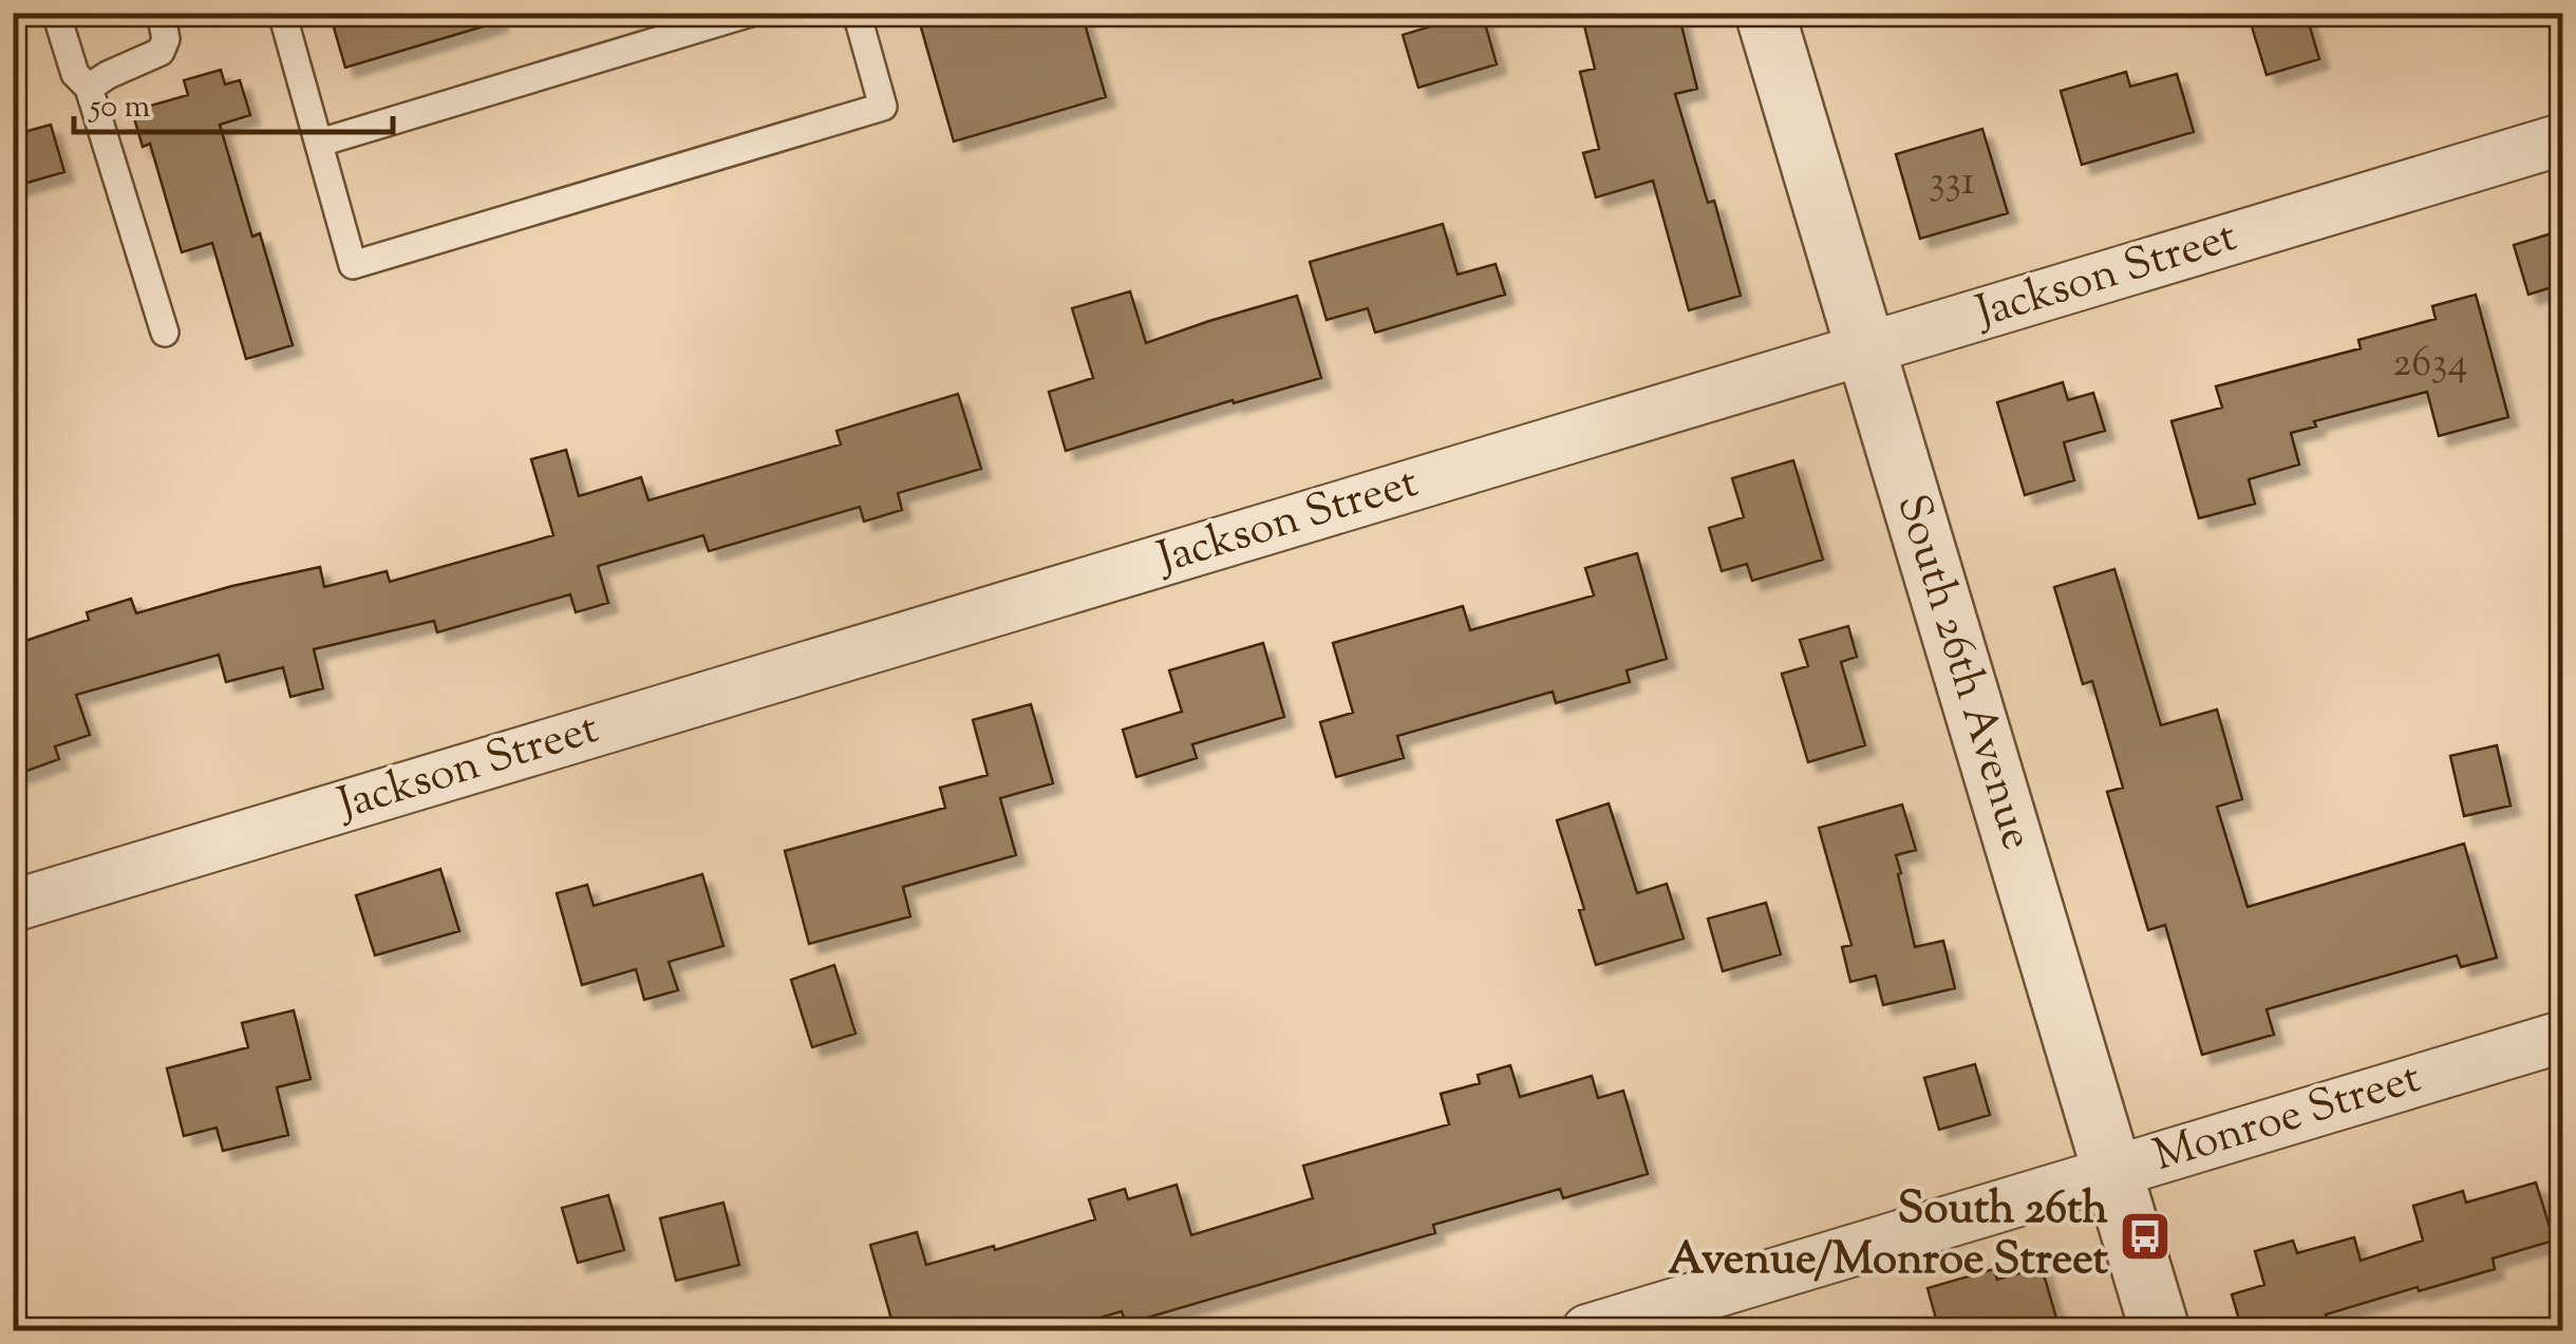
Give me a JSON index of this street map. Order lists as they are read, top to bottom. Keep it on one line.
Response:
{"streets":{"street":["Jackson Street","South 26th Avenue","Monroe Street"]},"crossings":[["Jackson Street","South 26th Avenue"],["South 26th Avenue","Monroe Street"]],"places":{"bus stop":["South 26th Avenue/Monroe Street"]},"house_numbers":["331","2634"],"scale_bar":"50 m"}
